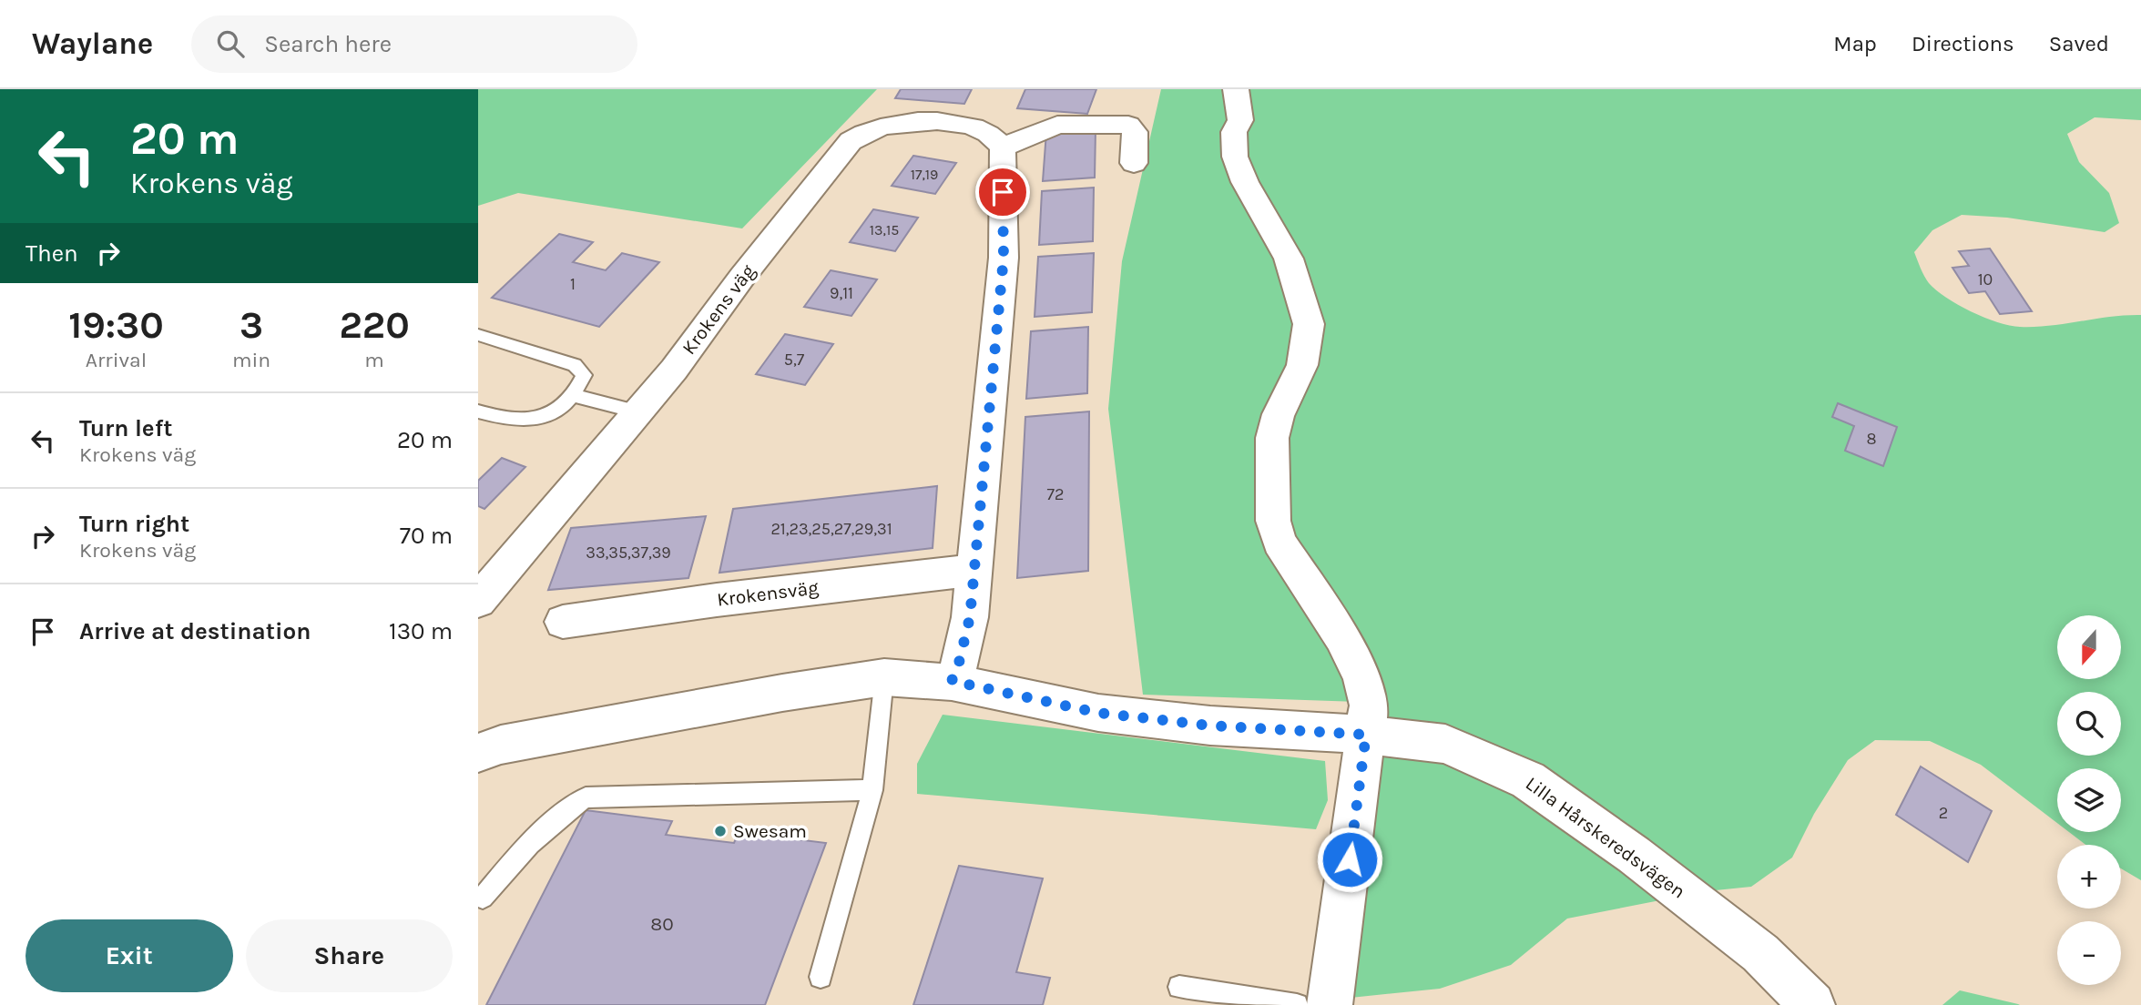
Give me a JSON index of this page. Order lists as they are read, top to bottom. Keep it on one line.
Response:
{"streets":{"street":["Krokens väg","Krokensväg","Lilla Hårskeredsvägen"]},"places":["Swesam"],"house_numbers":["17,19","13,15","10","1","9,11","5,7","8","72","21,23,25,27,29,31","33,35,37,39","2","80"],"north":"bottom","page":{"header":"Waylane","search":"Search here","nav":["Map","Directions","Saved"],"turn":["20 m","Krokens väg"],"then":"Then","eta":["19:30","Arrival","3","min","220","m"],"list":[{"name":"Turn left","note":"Krokens väg","value":"20 m"},{"name":"Turn right","note":"Krokens väg","value":"70 m"},{"name":"Arrive at destination","value":"130 m"}],"map_buttons":["+","−"],"buttons":["Exit","Share"]}}
